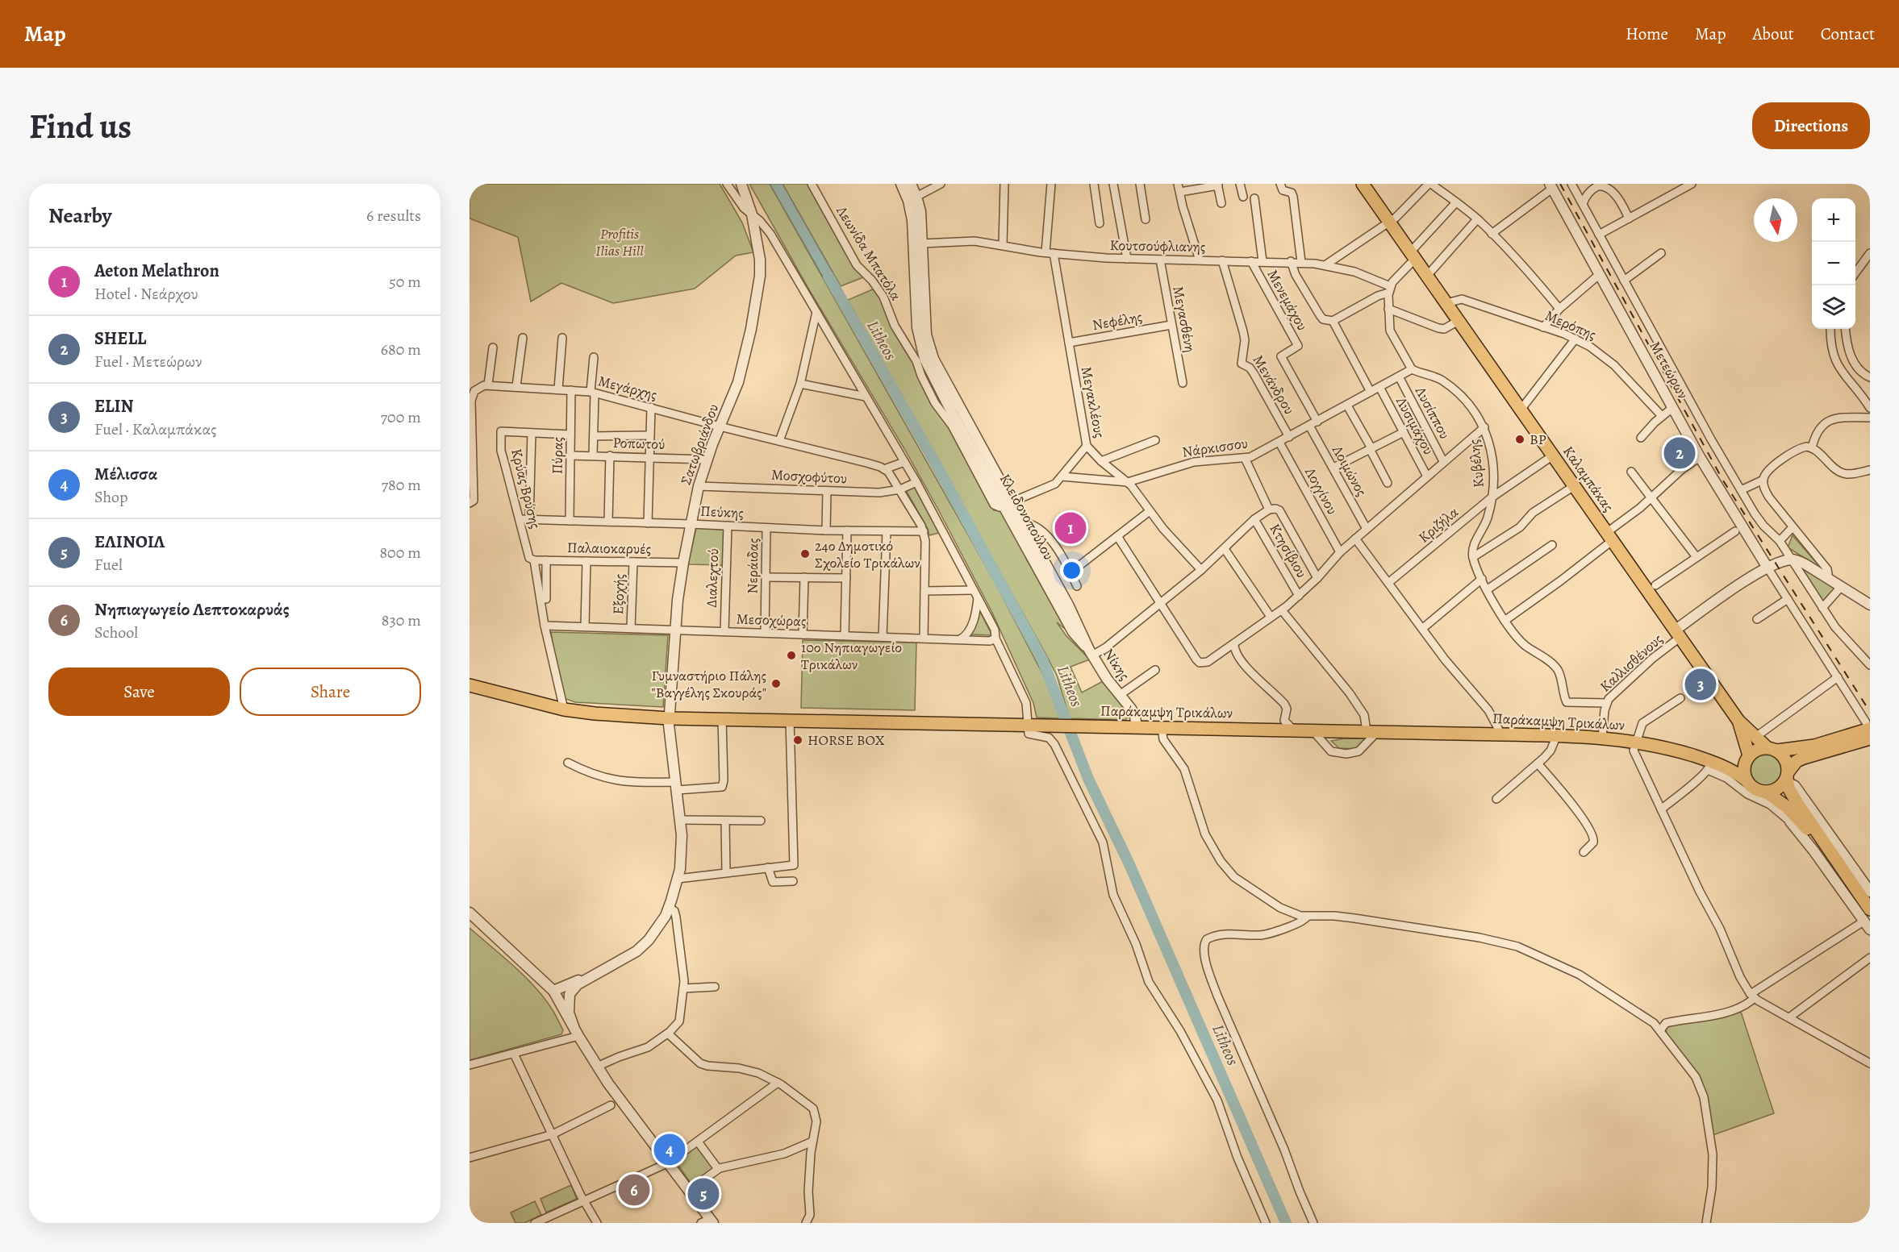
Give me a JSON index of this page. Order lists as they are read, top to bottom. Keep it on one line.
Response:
{"streets":{"main road":["Καλαμπάκας","Παράκαμψη Τρικάλων"],"street":["Κουτσούφλιανης","Λεωνίδα Μπατόλα","Μενεμάχου","Μεγασθένη","Νεφέλης","Μερόπης","Μετεώρων","Μενάνδρου","Μεγάρχης","Μεγακλέους","Λυσίππου","Λυσιμάχου","Ροπωτού","Σατωβριάνδου","Νάρκισσου","Πύρας","Κυβέλης","Λοιμώνος","Μοσχοφύτου","Κρύας Βρύσης","Λογγίνου","Πεύκης","Κλειδονοπούλου","Κριζήλα","Παλαιοκαρυές","Κτησίβιου","Νεράιδας","Διαλεχτού","Εξοχής","Μεσοχώρας","Καλλισθένους","Νίκης"]},"crossings":[["Κουτσούφλιανης","Μενεμάχου"],["Κουτσούφλιανης","Μεγασθένη"],["Κουτσούφλιανης","Μενάνδρου"],["Κουτσούφλιανης","Μεγακλέους"],["Κουτσούφλιανης","Κλειδονοπούλου"],["Λεωνίδα Μπατόλα","Κλειδονοπούλου"],["Μενεμάχου","Νάρκισσου"],["Μεγασθένη","Νεφέλης"],["Νεφέλης","Μεγακλέους"],["Μερόπης","Καλαμπάκας"],["Μενάνδρου","Νάρκισσου"],["Μεγάρχης","Σατωβριάνδου"],["Μεγάρχης","Πύρας"],["Μεγακλέους","Νάρκισσου"],["Λυσίππου","Νάρκισσου"],["Λυσιμάχου","Νάρκισσου"],["Ροπωτού","Σατωβριάνδου"],["Ροπωτού","Πύρας"],["Σατωβριάνδου","Μοσχοφύτου"],["Σατωβριάνδου","Πεύκης"],["Σατωβριάνδου","Παλαιοκαρυές"],["Σατωβριάνδου","Μεσοχώρας"],["Σατωβριάνδου","Παράκαμψη Τρικάλων"],["Νάρκισσου","Κυβέλης"],["Νάρκισσου","Λοιμώνος"],["Νάρκισσου","Λογγίνου"],["Πύρας","Κρύας Βρύσης"],["Πύρας","Πεύκης"],["Κυβέλης","Κριζήλα"],["Καλαμπάκας","Κριζήλα"],["Καλαμπάκας","Καλλισθένους"],["Καλαμπάκας","Παράκαμψη Τρικάλων"],["Κρύας Βρύσης","Πεύκης"],["Κρύας Βρύσης","Παλαιοκαρυές"],["Πεύκης","Νεράιδας"],["Πεύκης","Διαλεχτού"],["Κλειδονοπούλου","Νίκης"],["Παλαιοκαρυές","Εξοχής"],["Νεράιδας","Μεσοχώρας"],["Διαλεχτού","Μεσοχώρας"],["Εξοχής","Μεσοχώρας"],["Καλλισθένους","Παράκαμψη Τρικάλων"],["Νίκης","Παράκαμψη Τρικάλων"]],"water":["Litheos"],"parks":["Profitis Ilias Hill"],"places":["BP","24ο Δημοτικό Σχολείο Τρικάλων","10ο Νηπιαγωγείο Τρικάλων","Γυμναστήριο Πάλης \"Βαγγέλης Σκουράς\"","HORSE BOX"],"north":"bottom","page":{"header":"Map","nav":["Home","Map","About","Contact"],"buttons":["Directions",["Save","Share"]],"title":"Find us","heading":["Nearby","6 results"],"map_buttons":["+","−"],"list":[{"mark":"1","name":"Aeton Melathron","note":"Hotel · Νεάρχου","value":"50 m"},{"mark":"2","name":"SHELL","note":"Fuel · Μετεώρων","value":"680 m"},{"mark":"3","name":"ELIN","note":"Fuel · Καλαμπάκας","value":"700 m"},{"mark":"4","name":"Μέλισσα","note":"Shop","value":"780 m"},{"mark":"5","name":"ΕΛΙΝΟΙΛ","note":"Fuel","value":"800 m"},{"mark":"6","name":"Νηπιαγωγείο Λεπτοκαρυάς","note":"School","value":"830 m"}],"pins":["2","1","3","4","6","5"]}}
